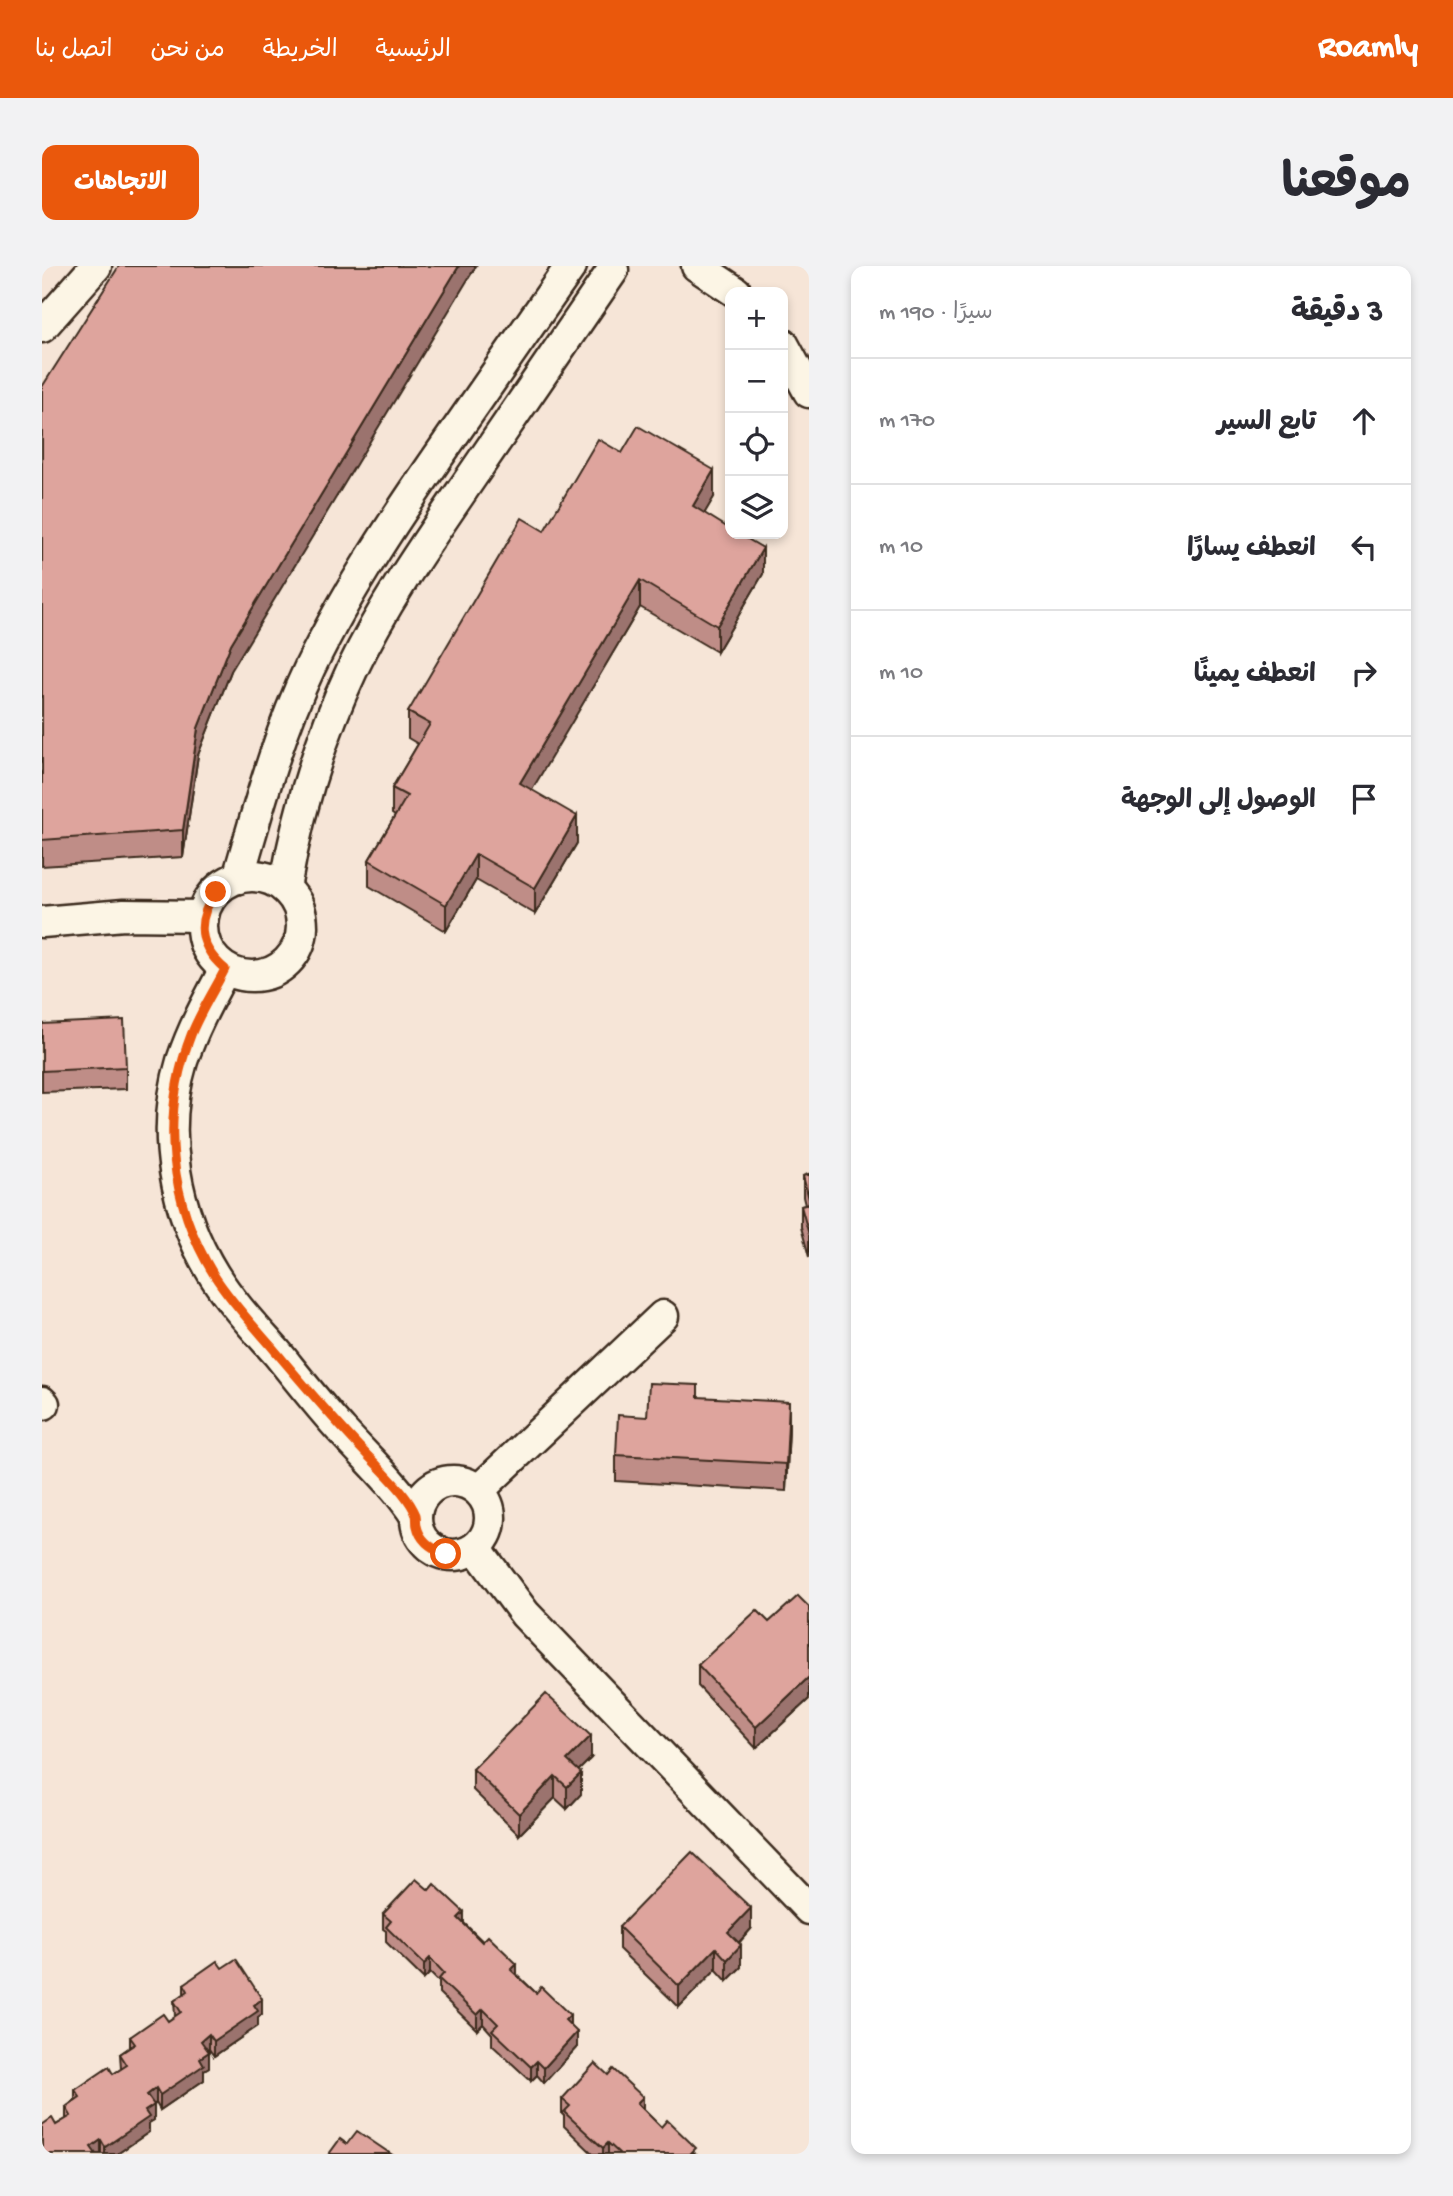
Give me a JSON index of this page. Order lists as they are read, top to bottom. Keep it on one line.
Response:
{"page":{"header":"Roamly","nav":["الرئيسية","الخريطة","من نحن","اتصل بنا"],"title":"موقعنا","buttons":"الاتجاهات","heading":["3 دقيقة","سيرًا · 190 m"],"map_buttons":["+","−"],"list":[["تابع السير","170 m"],["انعطف يسارًا","10 m"],["انعطف يمينًا","10 m"],"الوصول إلى الوجهة"]}}
